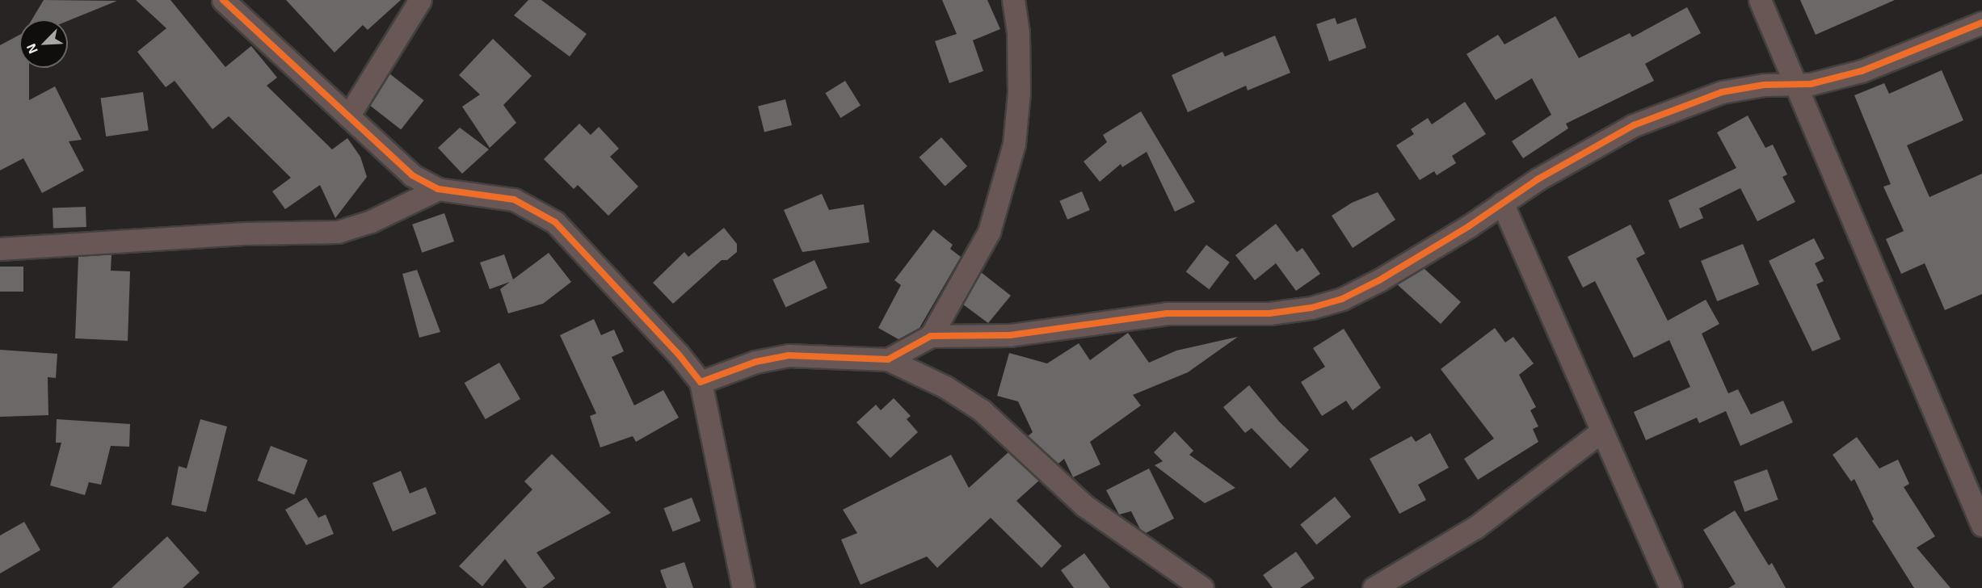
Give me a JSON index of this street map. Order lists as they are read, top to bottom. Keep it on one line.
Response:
{"north":"bottom left"}
